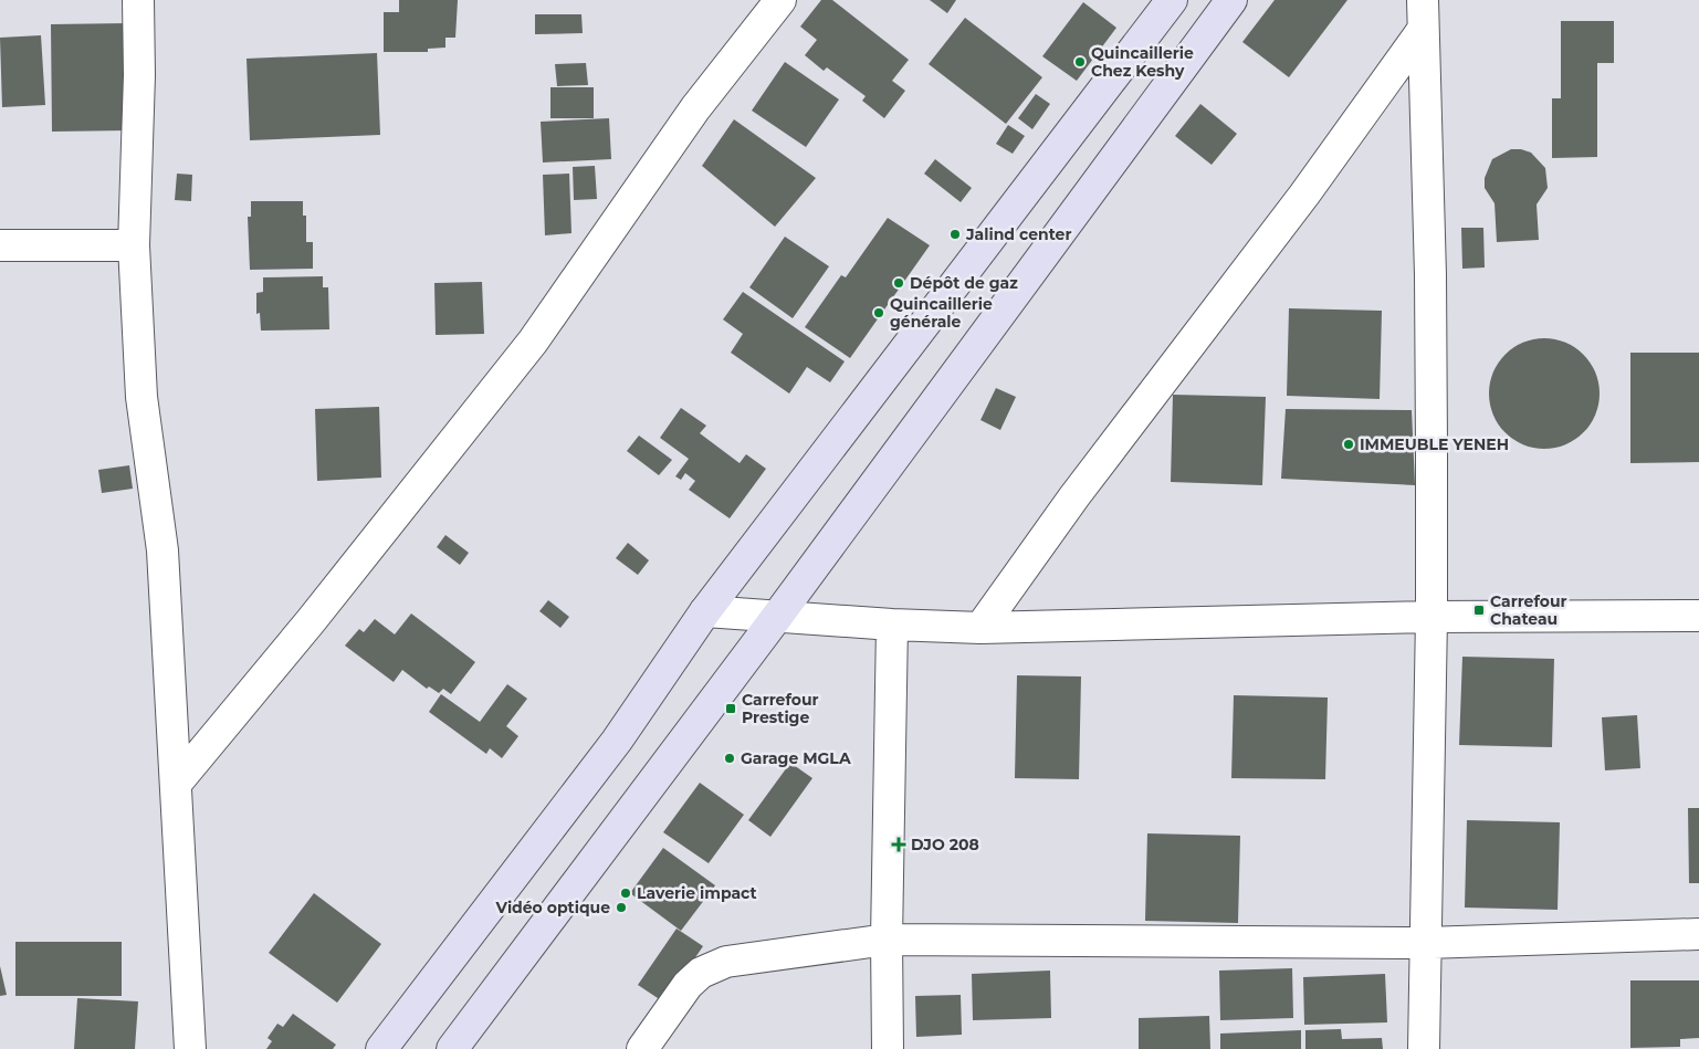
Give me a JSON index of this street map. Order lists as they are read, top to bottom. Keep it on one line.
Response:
{"places":{"other":["Quincaillerie Chez Keshy","Jalind center","Dépôt de gaz","Quincaillerie générale","IMMEUBLE YENEH","Garage MGLA","Laverie impact","Vidéo optique"],"transit":["Carrefour Chateau","Carrefour Prestige"],"health":["DJO 208"]}}
